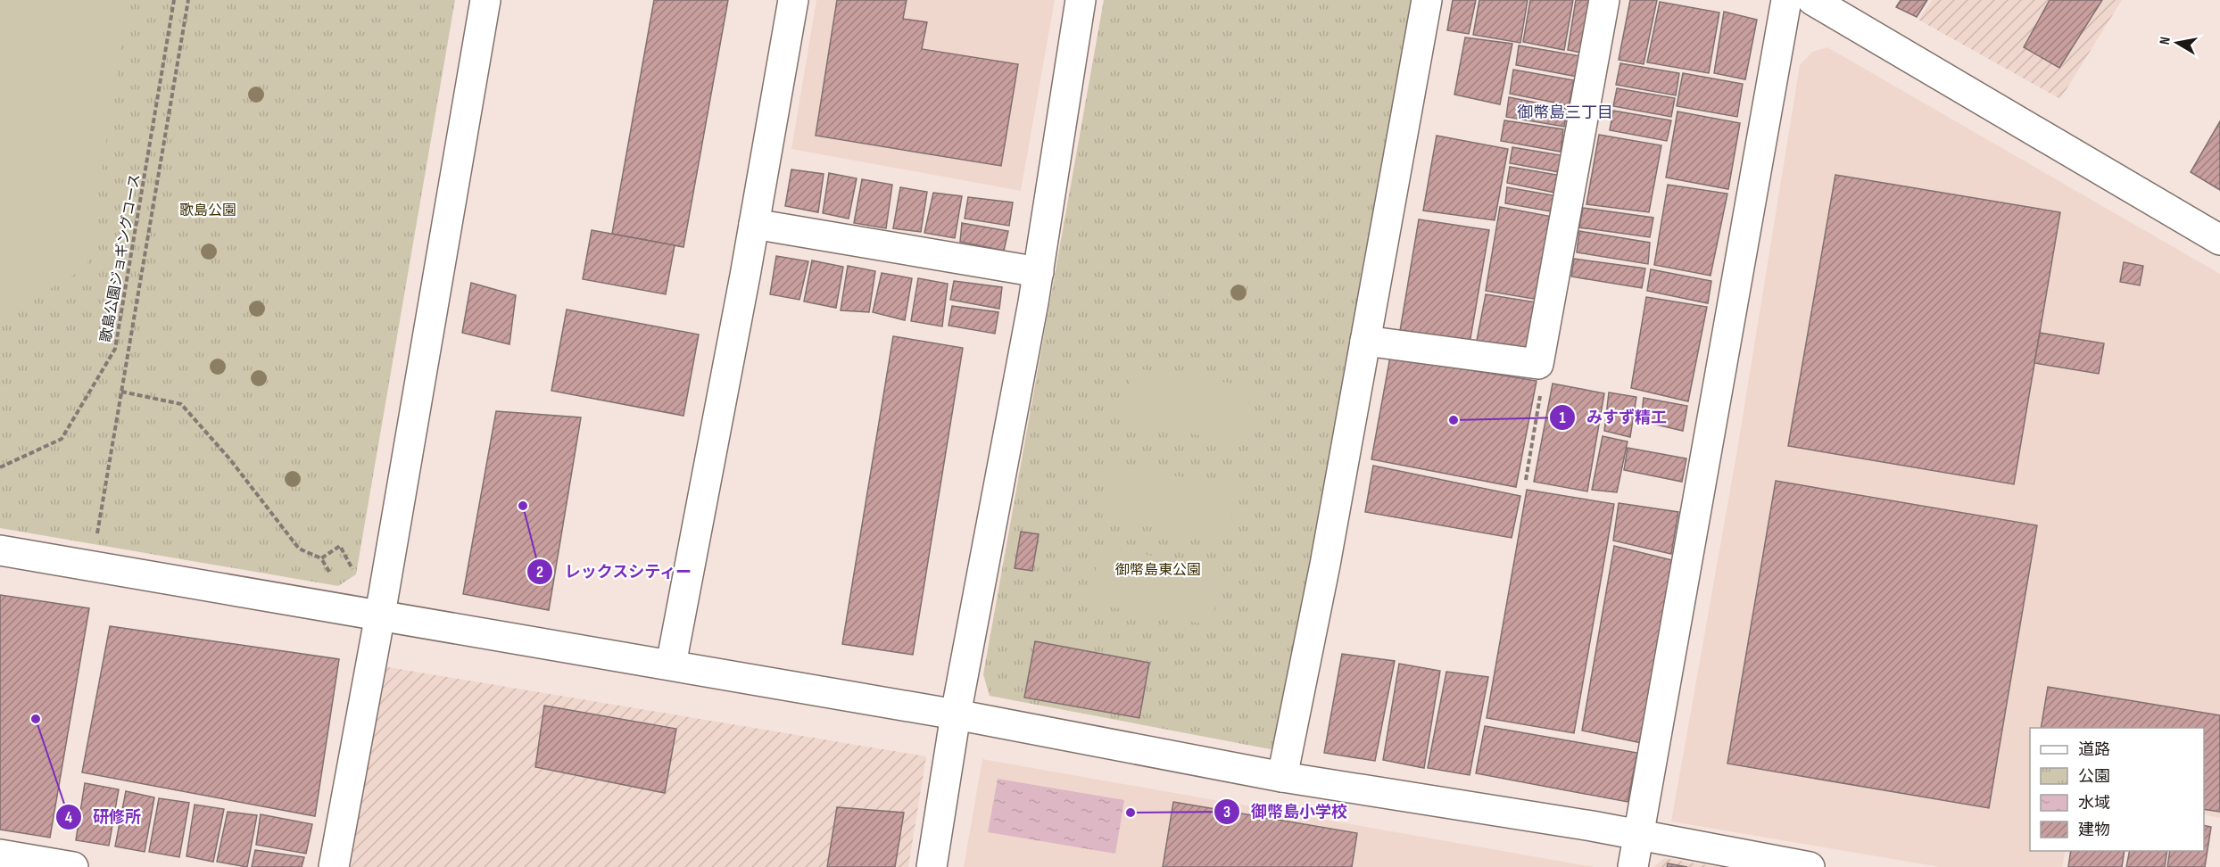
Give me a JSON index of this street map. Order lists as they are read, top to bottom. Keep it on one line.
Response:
{"streets":{"path":["歌島公園ジョギングコース"]},"districts":["御幣島三丁目"],"parks":["歌島公園","御幣島東公園"],"places":["みすず精工","レックスシティー","研修所","御幣島小学校"],"legend":["道路","公園","水域","建物"],"north":"left"}
